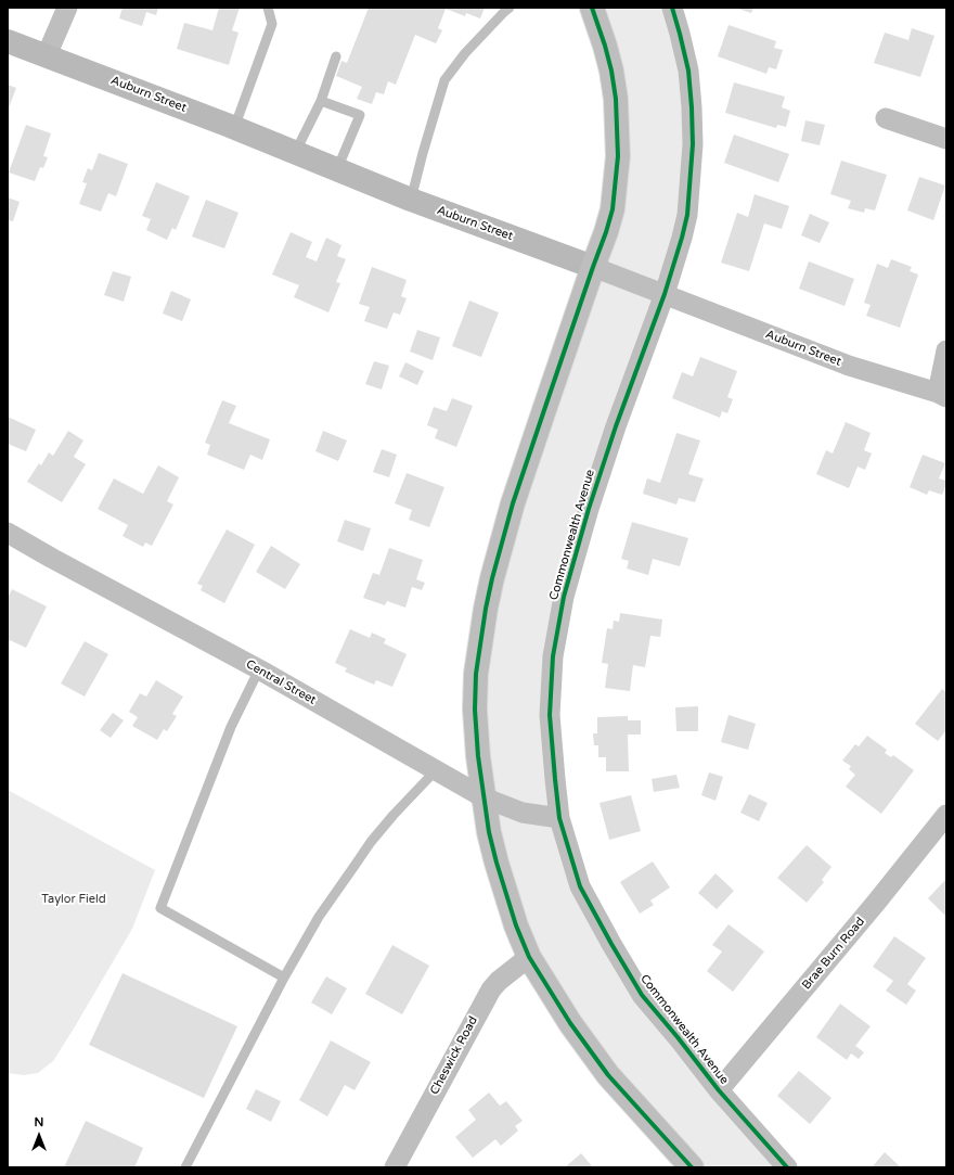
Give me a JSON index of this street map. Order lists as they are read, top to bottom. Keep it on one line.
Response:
{"streets":{"main road":["Auburn Street"],"street":["Commonwealth Avenue","Central Street","Brae Burn Road","Cheswick Road"]},"crossings":[["Auburn Street","Commonwealth Avenue"],["Commonwealth Avenue","Central Street"],["Commonwealth Avenue","Brae Burn Road"]],"parks":["Taylor Field"],"north":"top"}
